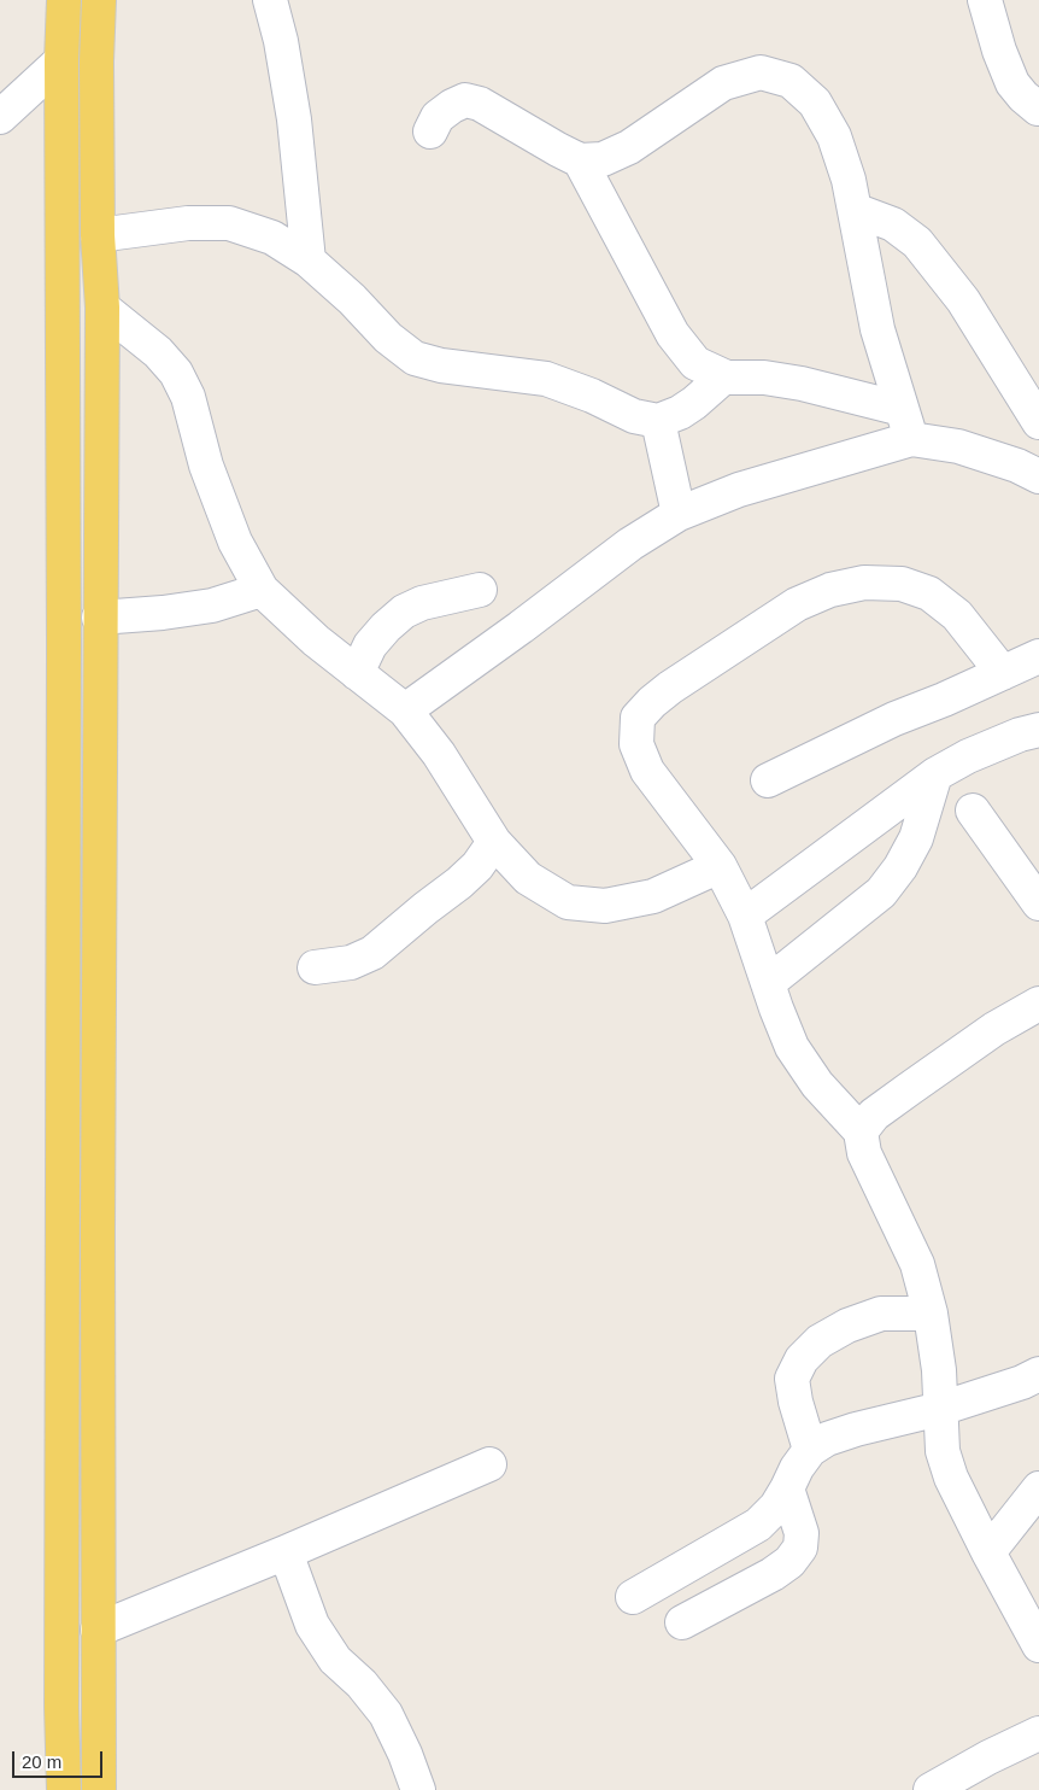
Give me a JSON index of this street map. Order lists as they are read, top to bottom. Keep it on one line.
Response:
{"scale_bar":"20 m"}
